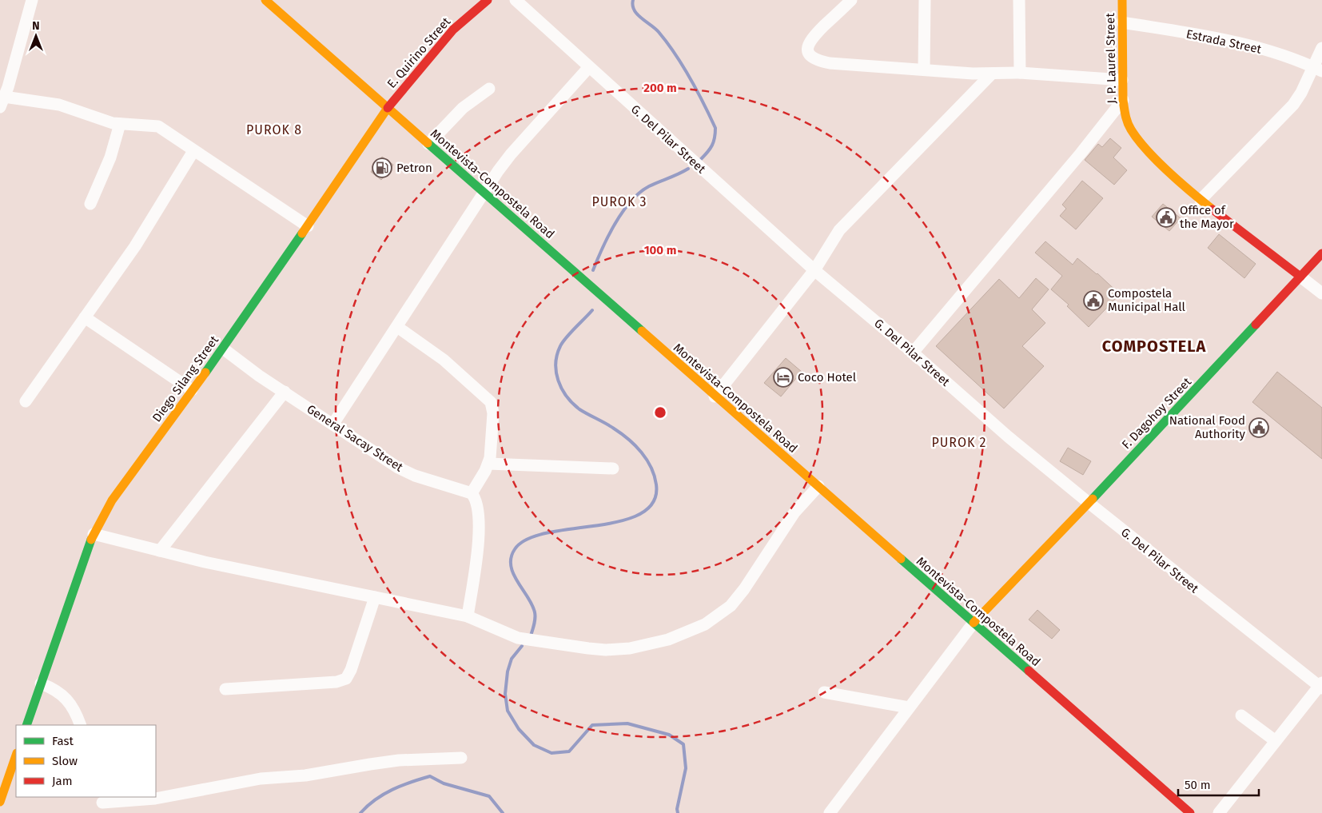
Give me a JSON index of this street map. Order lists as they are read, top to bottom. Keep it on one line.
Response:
{"streets":{"main road":["E. Quirino Street","J. P. Laurel Street","Montevista-Compostela Road","Diego Silang Street","F. Dagohoy Street"],"street":["Estrada Street","G. Del Pilar Street","General Sacay Street"]},"crossings":[["Estrada Street","J. P. Laurel Street"],["E. Quirino Street","Montevista-Compostela Road"],["E. Quirino Street","Diego Silang Street"],["J. P. Laurel Street","F. Dagohoy Street"],["G. Del Pilar Street","F. Dagohoy Street"],["Montevista-Compostela Road","Diego Silang Street"],["Montevista-Compostela Road","F. Dagohoy Street"],["Diego Silang Street","General Sacay Street"]],"districts":["PUROK 8","PUROK 3","COMPOSTELA","PUROK 2"],"places":{"fuel station":["Petron"],"public building":["Office of the Mayor","Compostela Municipal Hall","National Food Authority"],"hotel":["Coco Hotel"]},"legend":["Fast","Slow","Jam"],"scale_bar":"50 m","north":"top","rings":["200 m","100 m"]}
